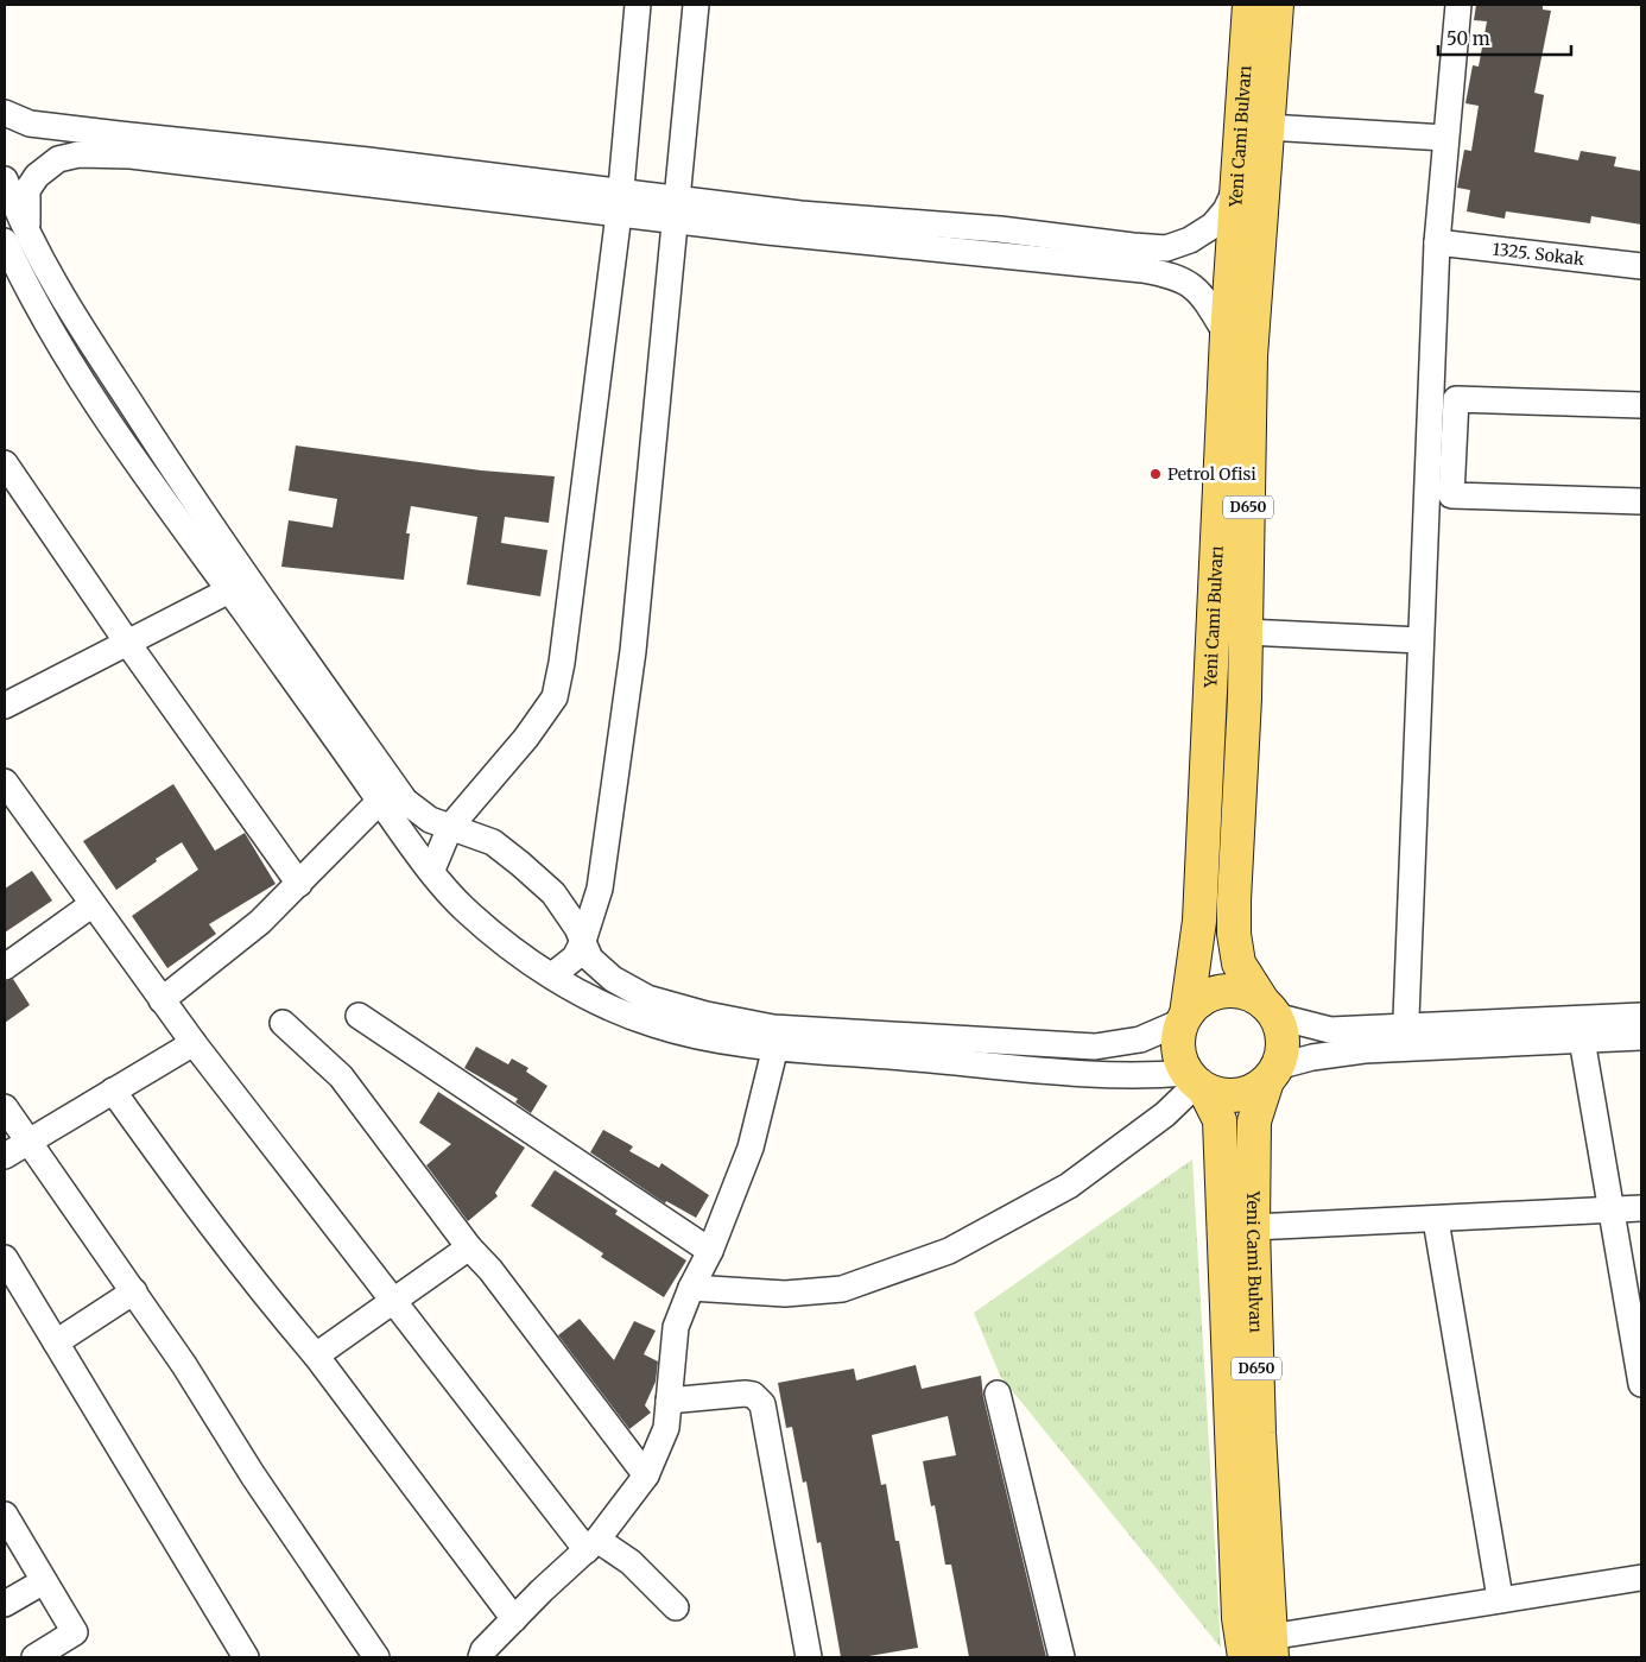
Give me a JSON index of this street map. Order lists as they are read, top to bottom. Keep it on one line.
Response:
{"streets":{"main road":["Yeni Cami Bulvarı","D650"],"street":["1325. Sokak"]},"places":["Petrol Ofisi"],"scale_bar":"50 m"}
